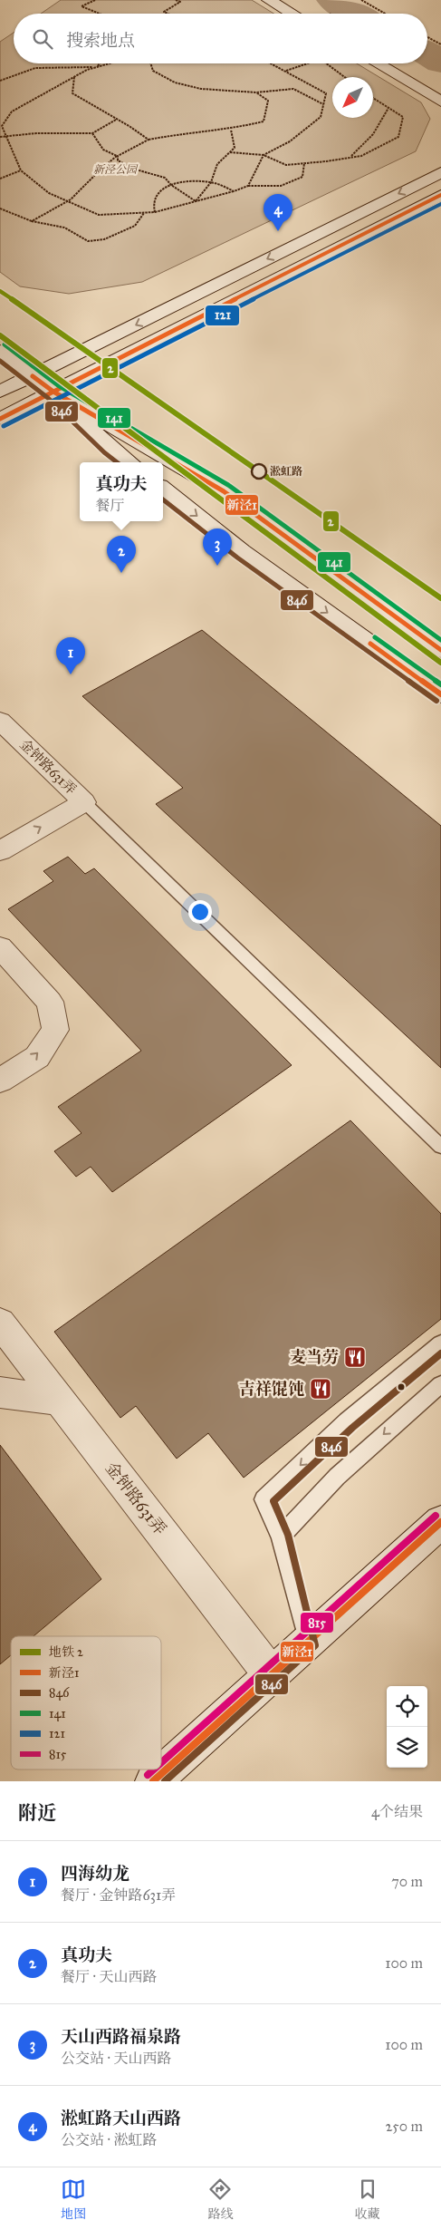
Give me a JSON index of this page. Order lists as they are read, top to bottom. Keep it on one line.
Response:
{"streets":{"main road":["金钟路631弄"]},"parks":["新泾公园"],"places":{"other":["淞虹路"],"restaurant":["麦当劳","吉祥馄饨"]},"lines":["transit line 新泾1","transit line 121","metro line 2","transit line 141","transit line 846","transit line 815"],"legend":["地铁 2","新泾1","846","141","121","815"],"north":"bottom left","page":{"search":"搜索地点","pins":["4","3","2","1"],"popup":["真功夫","餐厅"],"heading":["附近","4个结果"],"list":[{"mark":"1","name":"四海幼龙","note":"餐厅 · 金钟路631弄","value":"70 m"},{"mark":"2","name":"真功夫","note":"餐厅 · 天山西路","value":"100 m"},{"mark":"3","name":"天山西路福泉路","note":"公交站 · 天山西路","value":"100 m"},{"mark":"4","name":"淞虹路天山西路","note":"公交站 · 淞虹路","value":"250 m"}],"nav":["地图","路线","收藏"]}}
